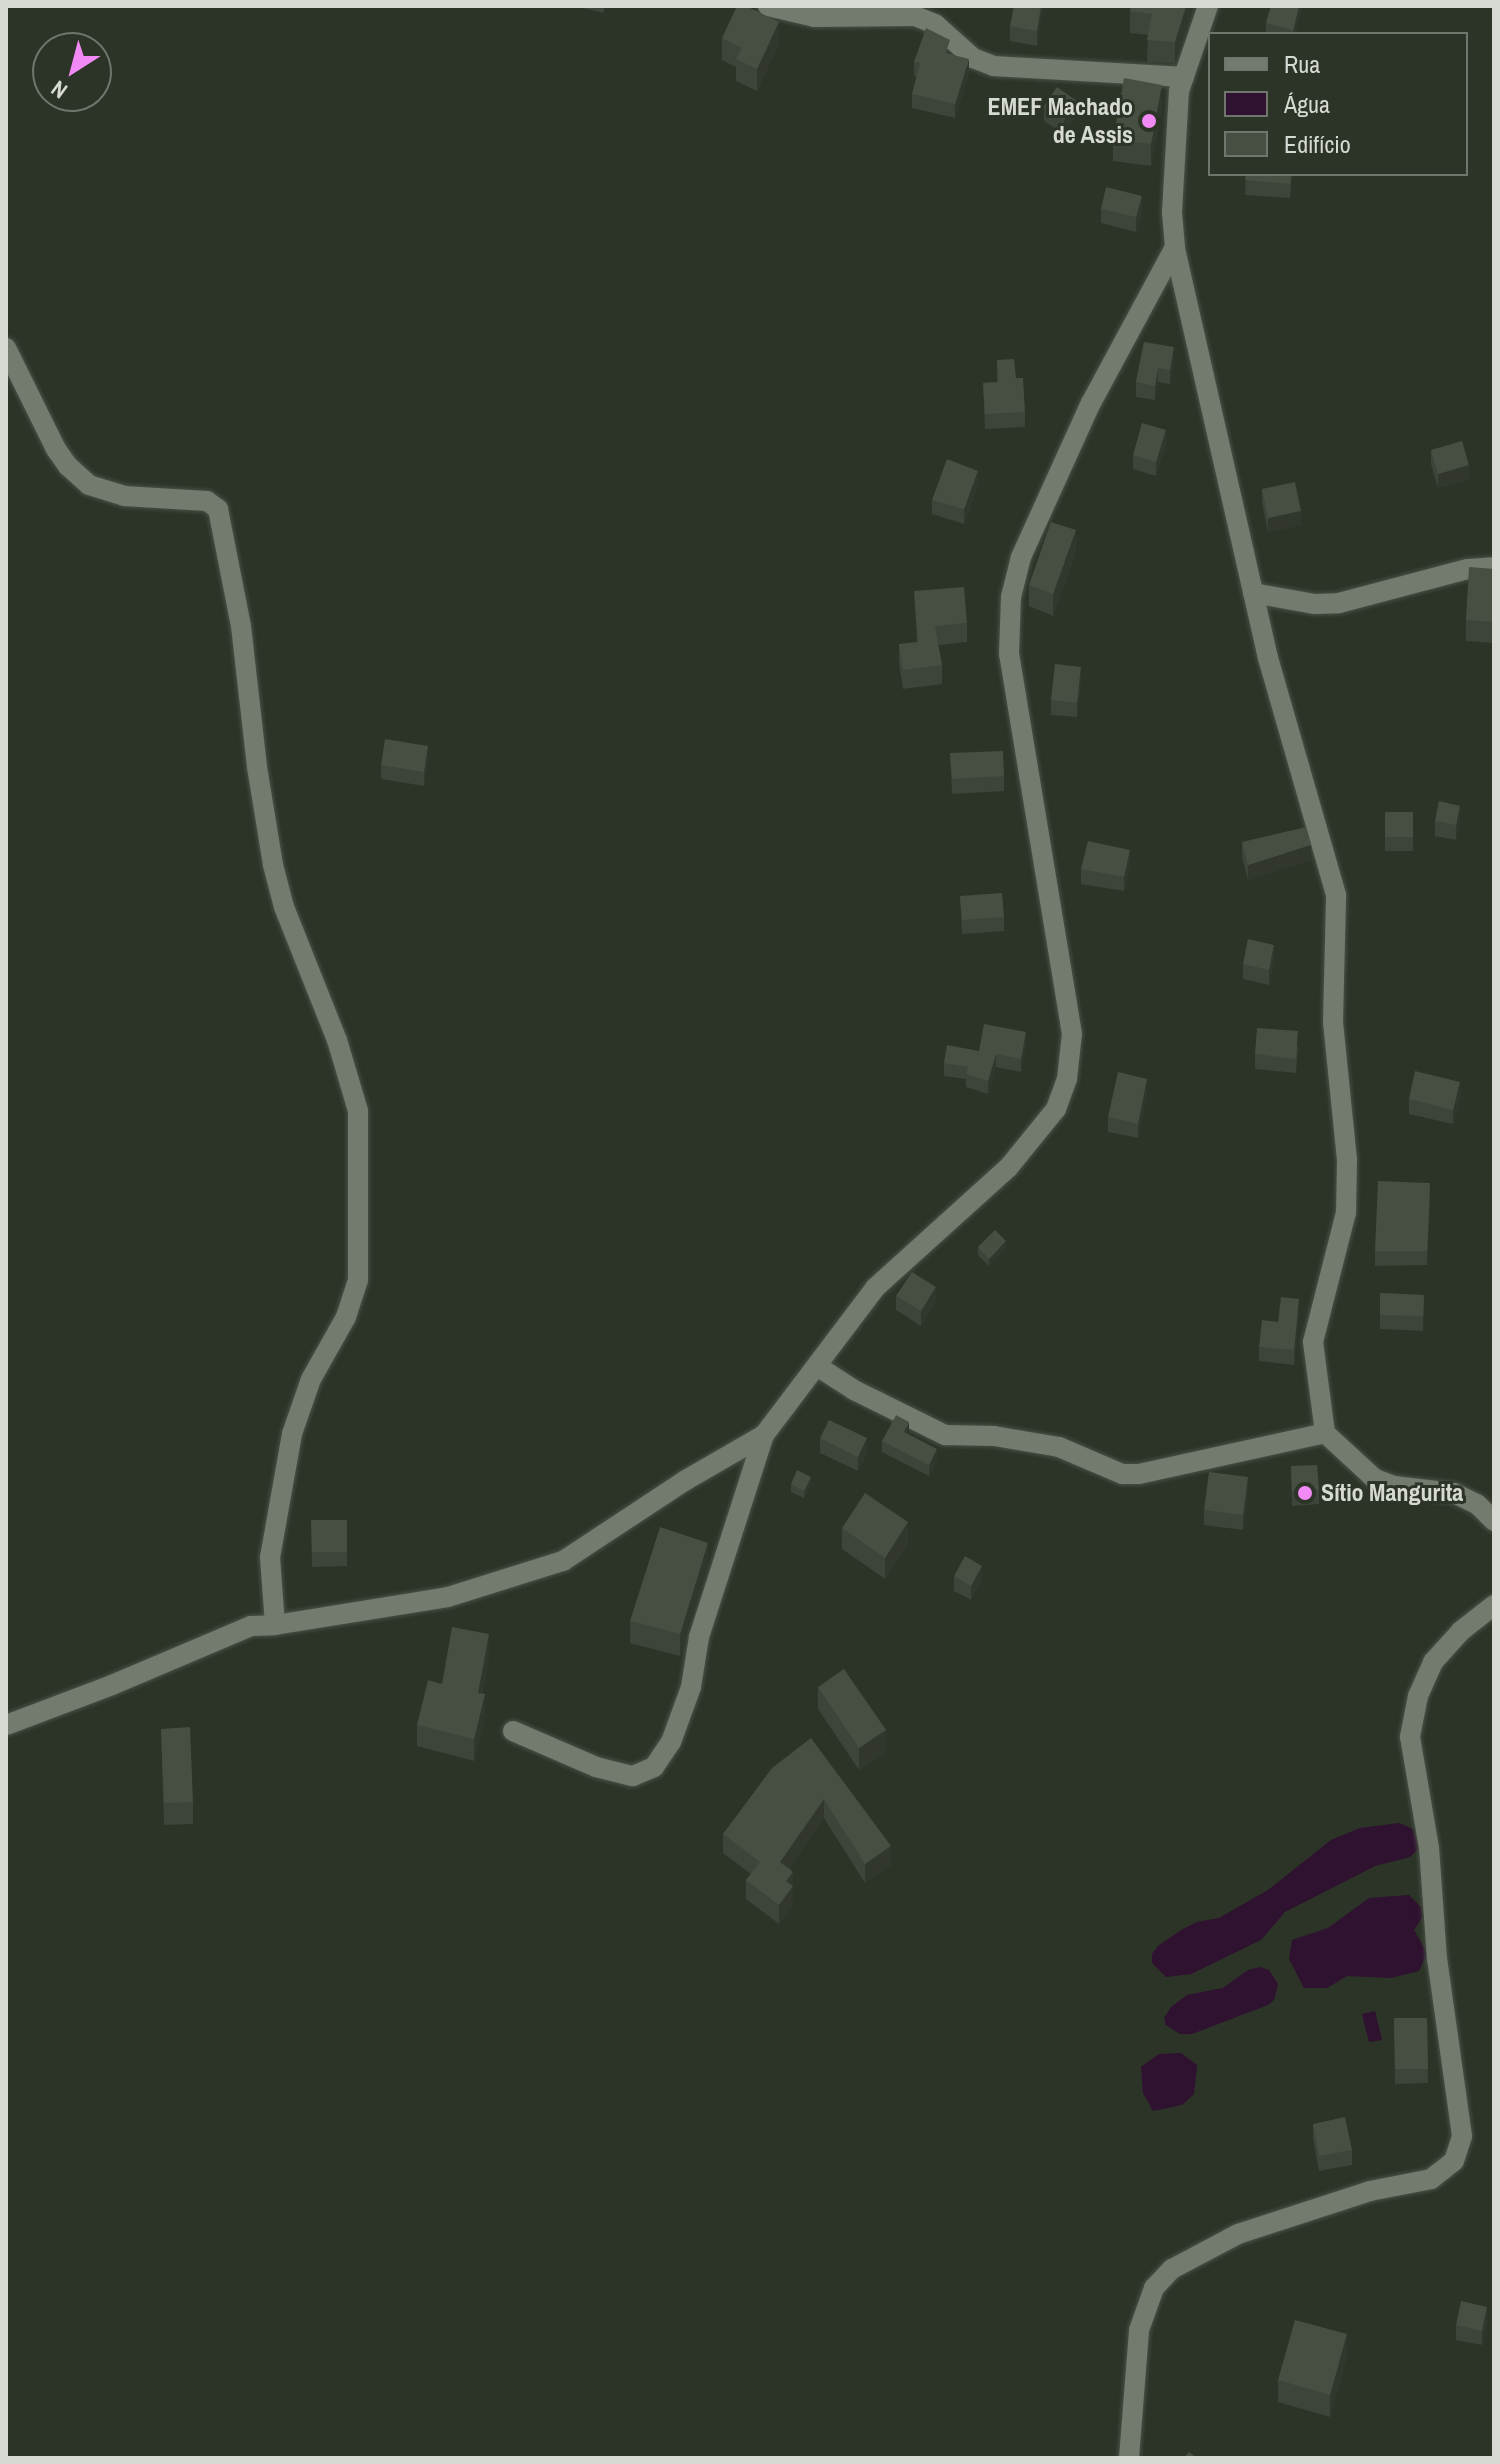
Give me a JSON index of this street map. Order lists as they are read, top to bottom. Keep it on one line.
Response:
{"places":["EMEF Machado de Assis","Sítio Mangurita"],"legend":["Rua","Água","Edifício"],"north":"bottom left"}
